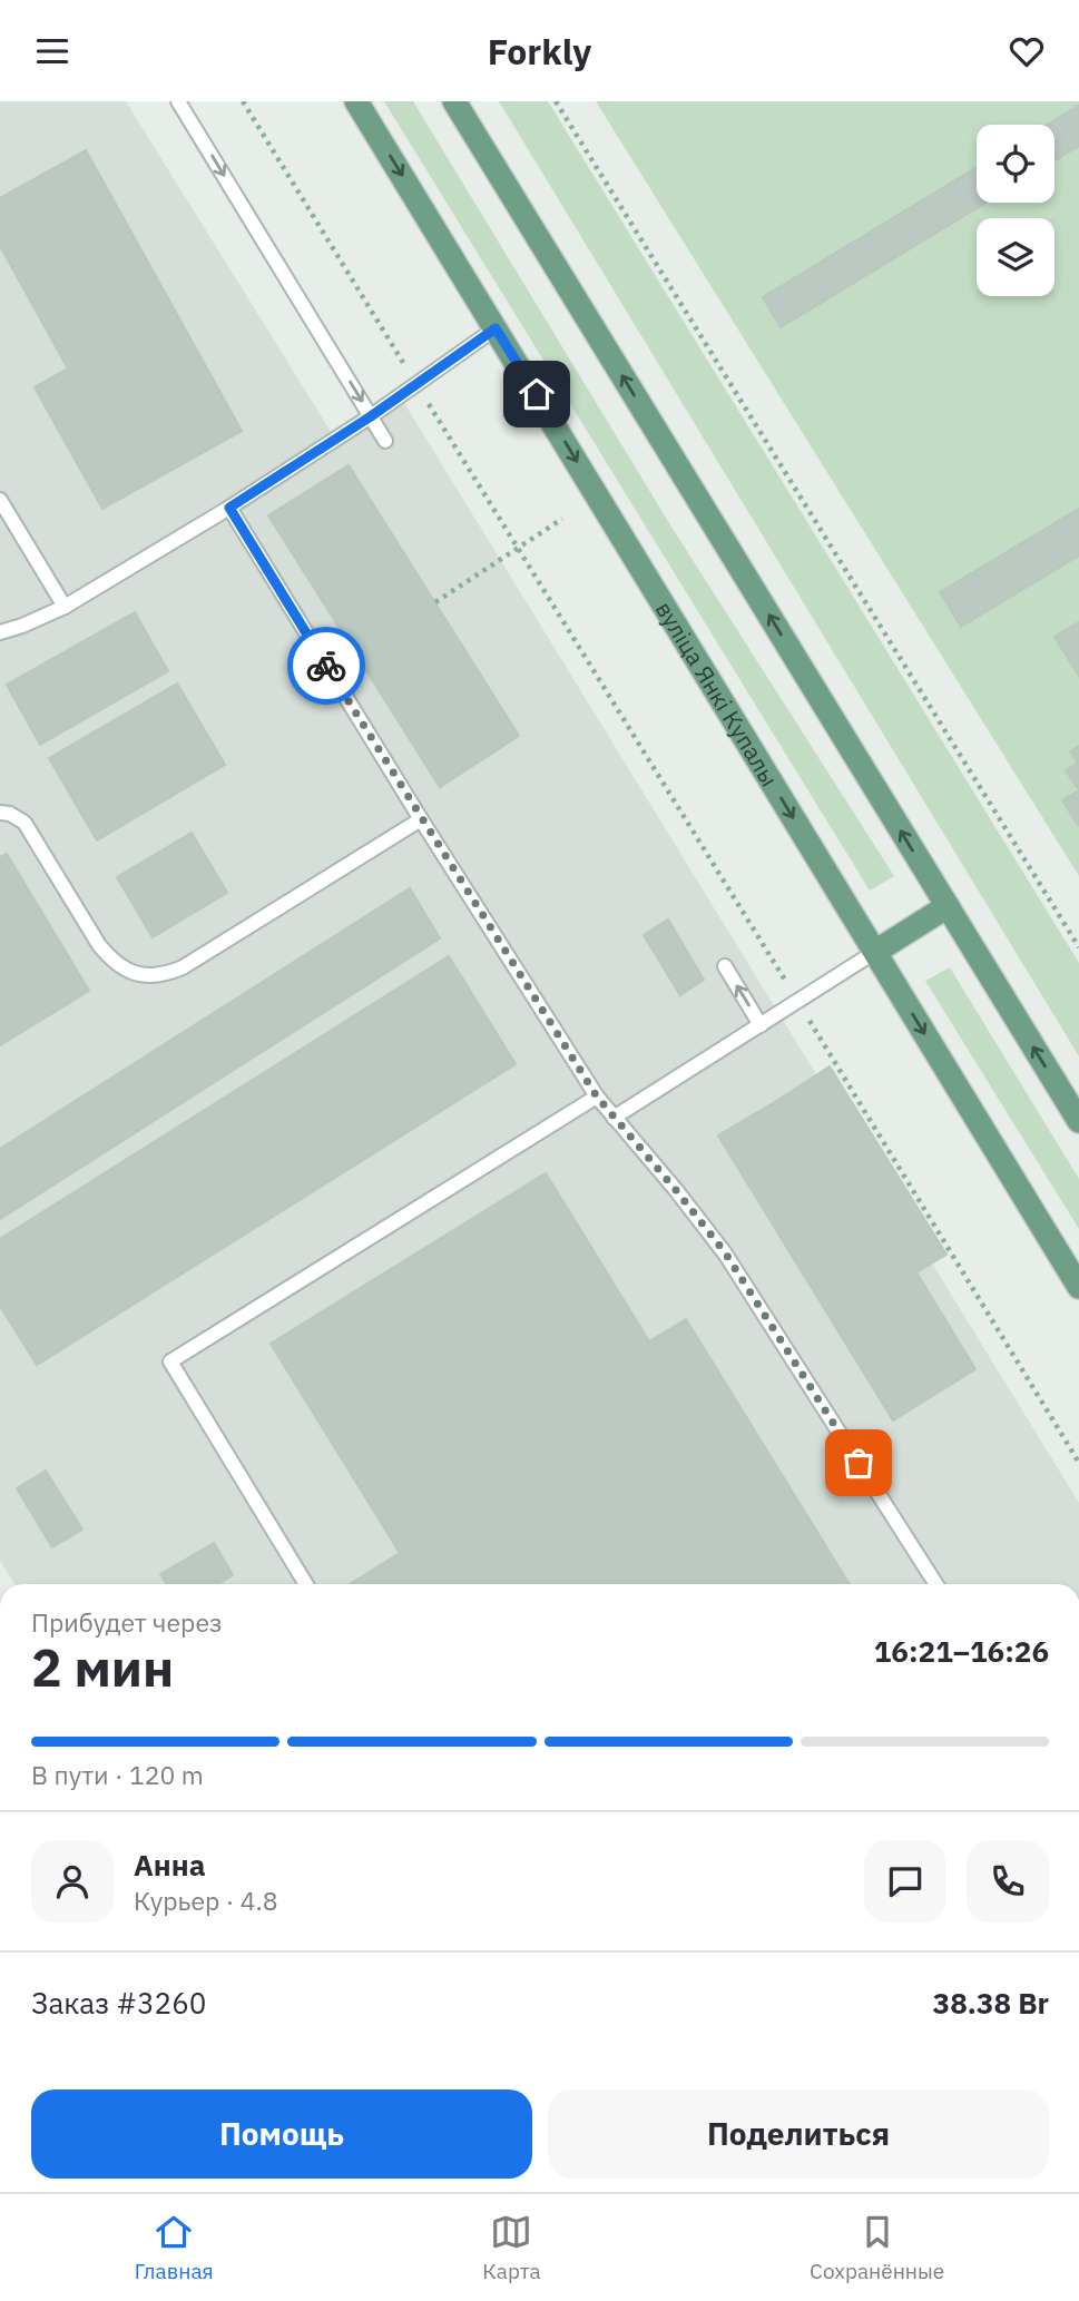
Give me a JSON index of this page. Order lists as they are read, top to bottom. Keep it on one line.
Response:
{"streets":{"main road":["вуліца Янкі Купалы"]},"page":{"header":"Forkly","heading":["2 мин","Прибудет через","16:21–16:26"],"panel":["Анна","Курьер · 4.8","Заказ #3260","38.38 Br"],"bar":"В пути · 120 m","buttons":["Помощь","Поделиться"],"tabs":["Главная","Карта","Сохранённые"]}}
